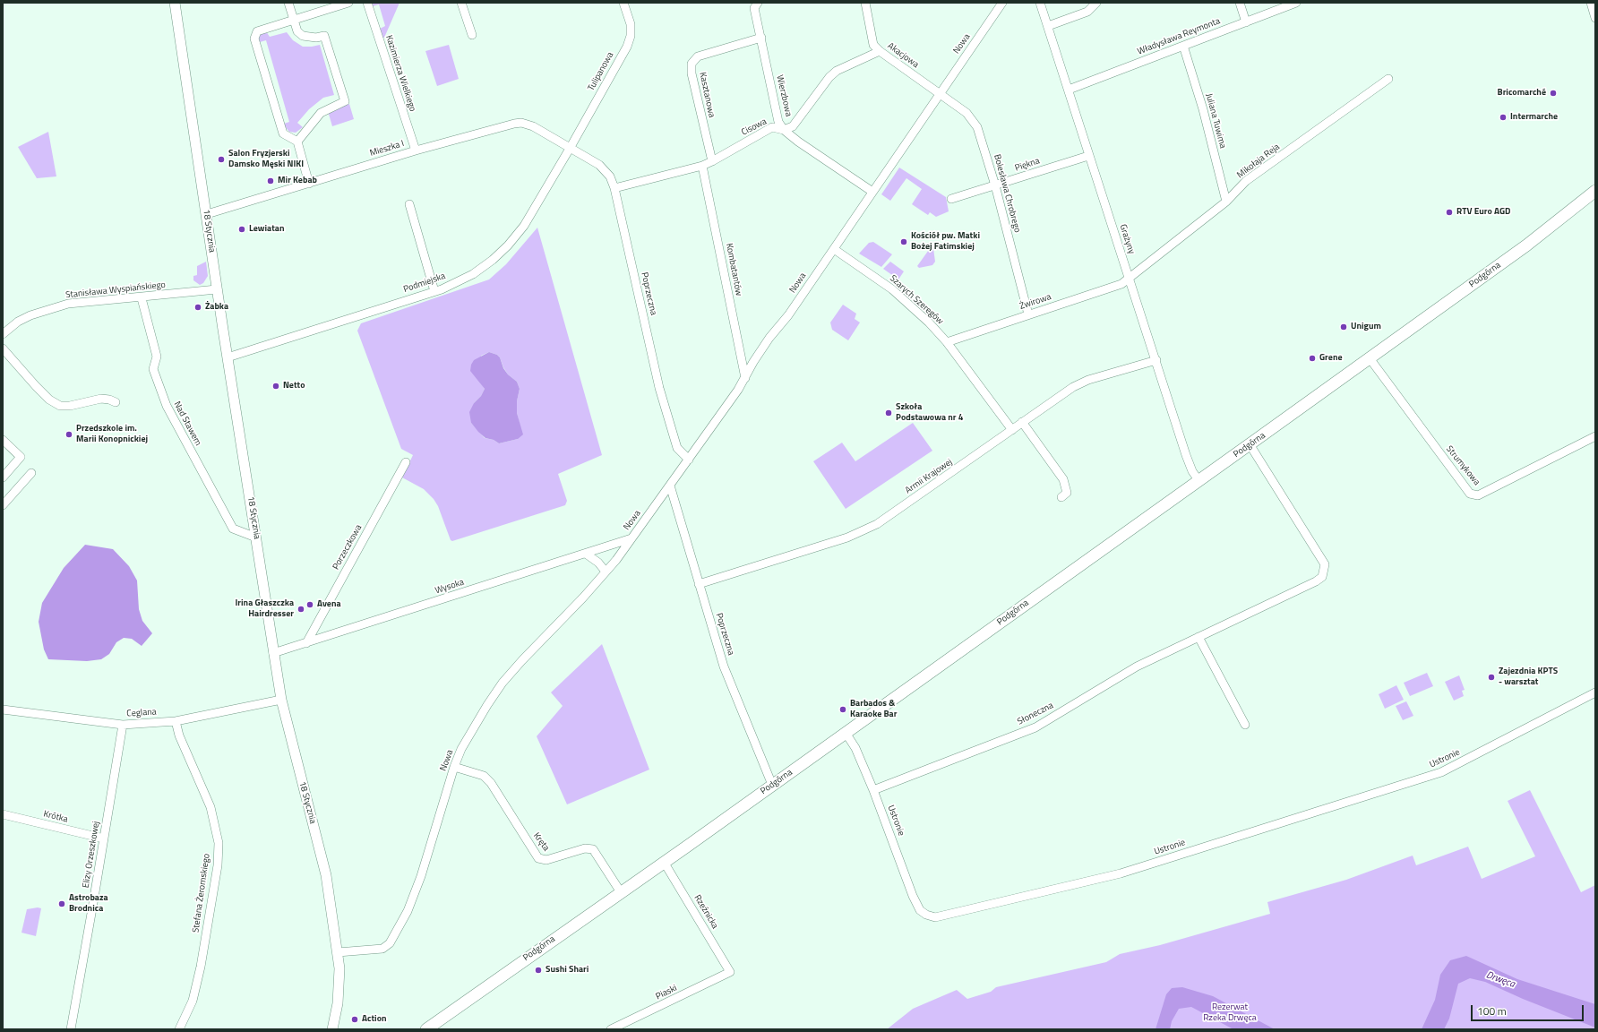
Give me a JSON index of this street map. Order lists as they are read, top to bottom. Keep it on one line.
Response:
{"streets":{"main road":["Podgórna"],"street":["Władysława Reymonta","Nowa","Akacjowa","Tulipanowa","Kazimierza Wielkiego","Kasztanowa","Wierzbowa","Juliana Tuwima","Cisowa","Mieszka I","Mikołaja Reja","Piękna","Bolesława Chrobrego","18 Stycznia","Grażyny","Kombatantów","Podmiejska","Stanisława Wyspiańskiego","Poprzeczna","Szarych Szeregów","Żwirowa","Nad Stawem","Strumykowa","Armii Krajowej","Porzeczkowa","Wysoka","Ceglana","Słoneczna","Ustronie","Krótka","Kręta","Elizy Orzeszkowej","Stefana Żeromskiego","Rzeźnicka","Piaski"]},"crossings":[["Władysława Reymonta","Juliana Tuwima"],["Władysława Reymonta","Grażyny"],["Nowa","Akacjowa"],["Nowa","Wierzbowa"],["Nowa","Bolesława Chrobrego"],["Nowa","18 Stycznia"],["Nowa","Kombatantów"],["Nowa","Poprzeczna"],["Nowa","Szarych Szeregów"],["Nowa","Wysoka"],["Nowa","Kręta"],["Akacjowa","Bolesława Chrobrego"],["Tulipanowa","Mieszka I"],["Tulipanowa","Podmiejska"],["Tulipanowa","Poprzeczna"],["Kazimierza Wielkiego","Mieszka I"],["Kasztanowa","Wierzbowa"],["Kasztanowa","Cisowa"],["Wierzbowa","Cisowa"],["Juliana Tuwima","Mikołaja Reja"],["Cisowa","Kombatantów"],["Cisowa","Poprzeczna"],["Mieszka I","18 Stycznia"],["Mieszka I","Podmiejska"],["Mieszka I","Poprzeczna"],["Mikołaja Reja","Grażyny"],["Mikołaja Reja","Żwirowa"],["Piękna","Bolesława Chrobrego"],["Piękna","Grażyny"],["Bolesława Chrobrego","Żwirowa"],["18 Stycznia","Podmiejska"],["18 Stycznia","Stanisława Wyspiańskiego"],["18 Stycznia","Nad Stawem"],["18 Stycznia","Wysoka"],["18 Stycznia","Ceglana"],["Grażyny","Podgórna"],["Grażyny","Żwirowa"],["Grażyny","Armii Krajowej"],["Podgórna","Poprzeczna"],["Podgórna","Strumykowa"],["Podgórna","Słoneczna"],["Podgórna","Ustronie"],["Podgórna","Kręta"],["Podgórna","Rzeźnicka"],["Podmiejska","Poprzeczna"],["Stanisława Wyspiańskiego","Nad Stawem"],["Poprzeczna","Armii Krajowej"],["Szarych Szeregów","Żwirowa"],["Szarych Szeregów","Armii Krajowej"],["Porzeczkowa","Wysoka"],["Ceglana","Elizy Orzeszkowej"],["Ceglana","Stefana Żeromskiego"],["Słoneczna","Ustronie"],["Krótka","Elizy Orzeszkowej"],["Rzeźnicka","Piaski"]],"water":["Drwęca"],"parks":["Rezerwat Rzeka Drwęca"],"places":["Bricomarché","Intermarche","Salon Fryzjerski Damsko Męski NIKI","Mir Kebab","RTV Euro AGD","Lewiatan","Kościół pw. Matki Bożej Fatimskiej","Żabka","Unigum","Grene","Netto","Szkoła Podstawowa nr 4","Przedszkole im. Marii Konopnickiej","Avena","Irina Głaszczka Hairdresser","Zajezdnia KPTS - warsztat","Barbados & Karaoke Bar","Astrobaza Brodnica","Sushi Shari","Action"],"scale_bar":"100 m"}
